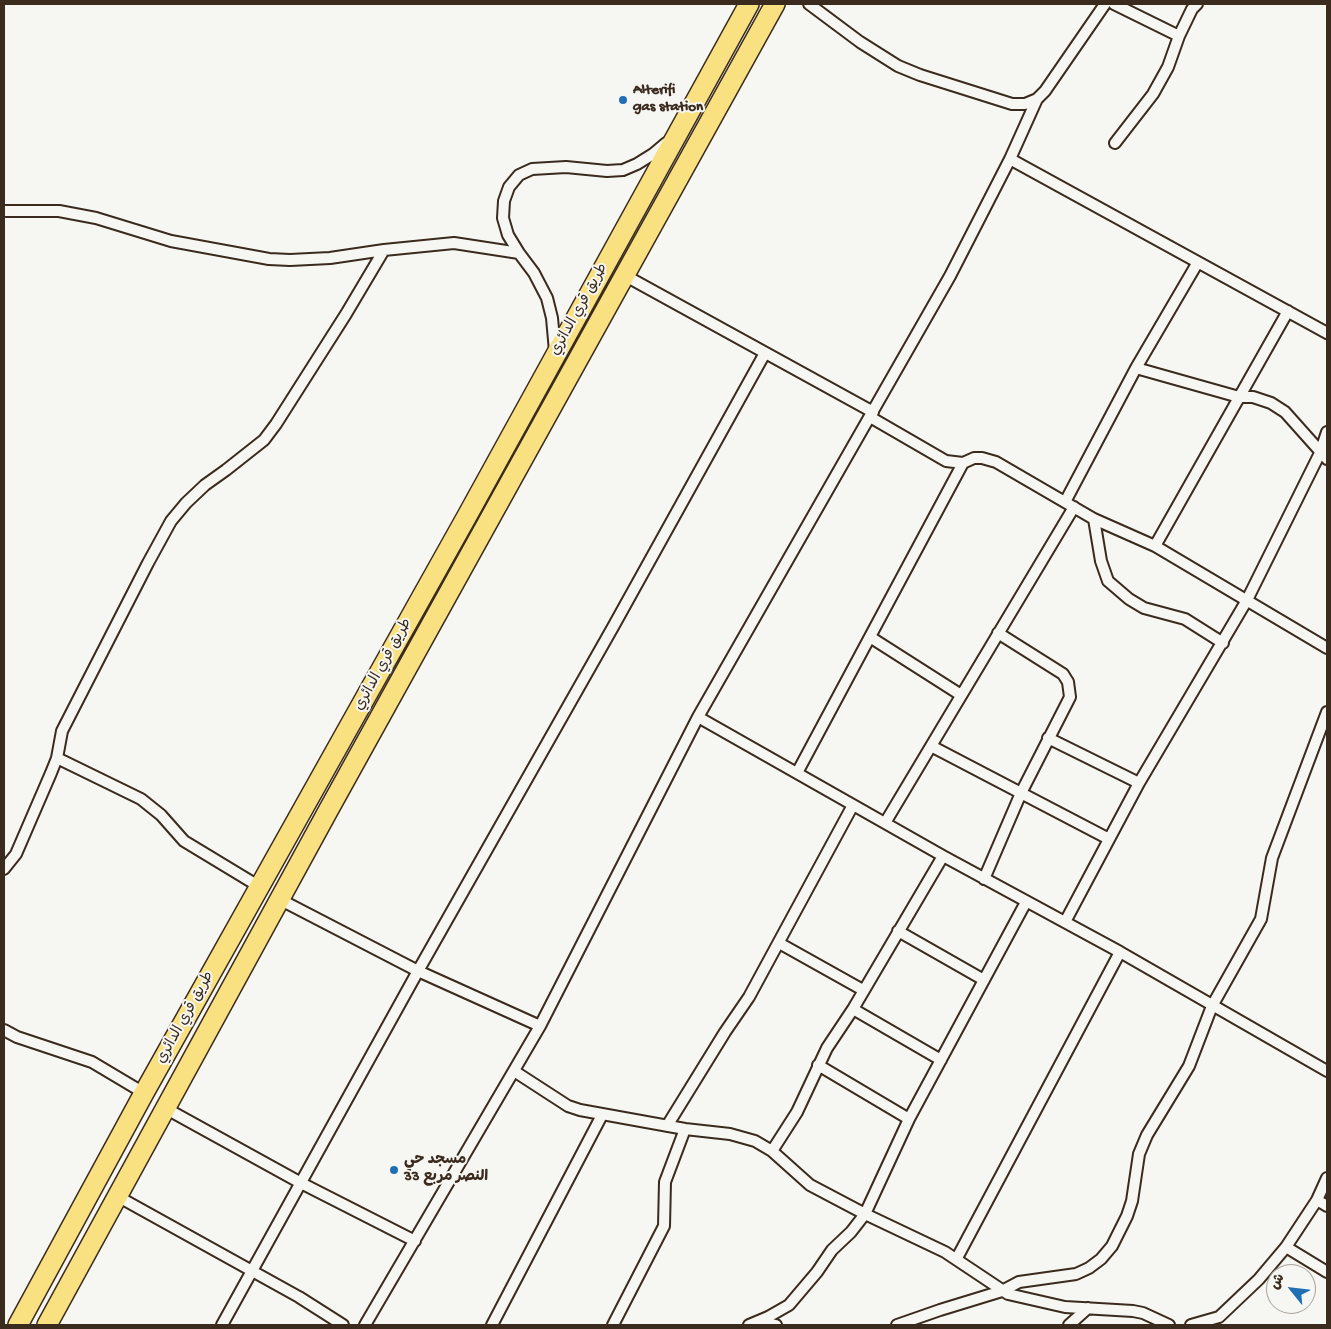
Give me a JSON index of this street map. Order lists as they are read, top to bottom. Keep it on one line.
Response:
{"streets":{"highway":["طريق قري الدائري"]},"places":["Alterifi gas station","مسجد حي النصر مربع 33"],"north":"top left"}
